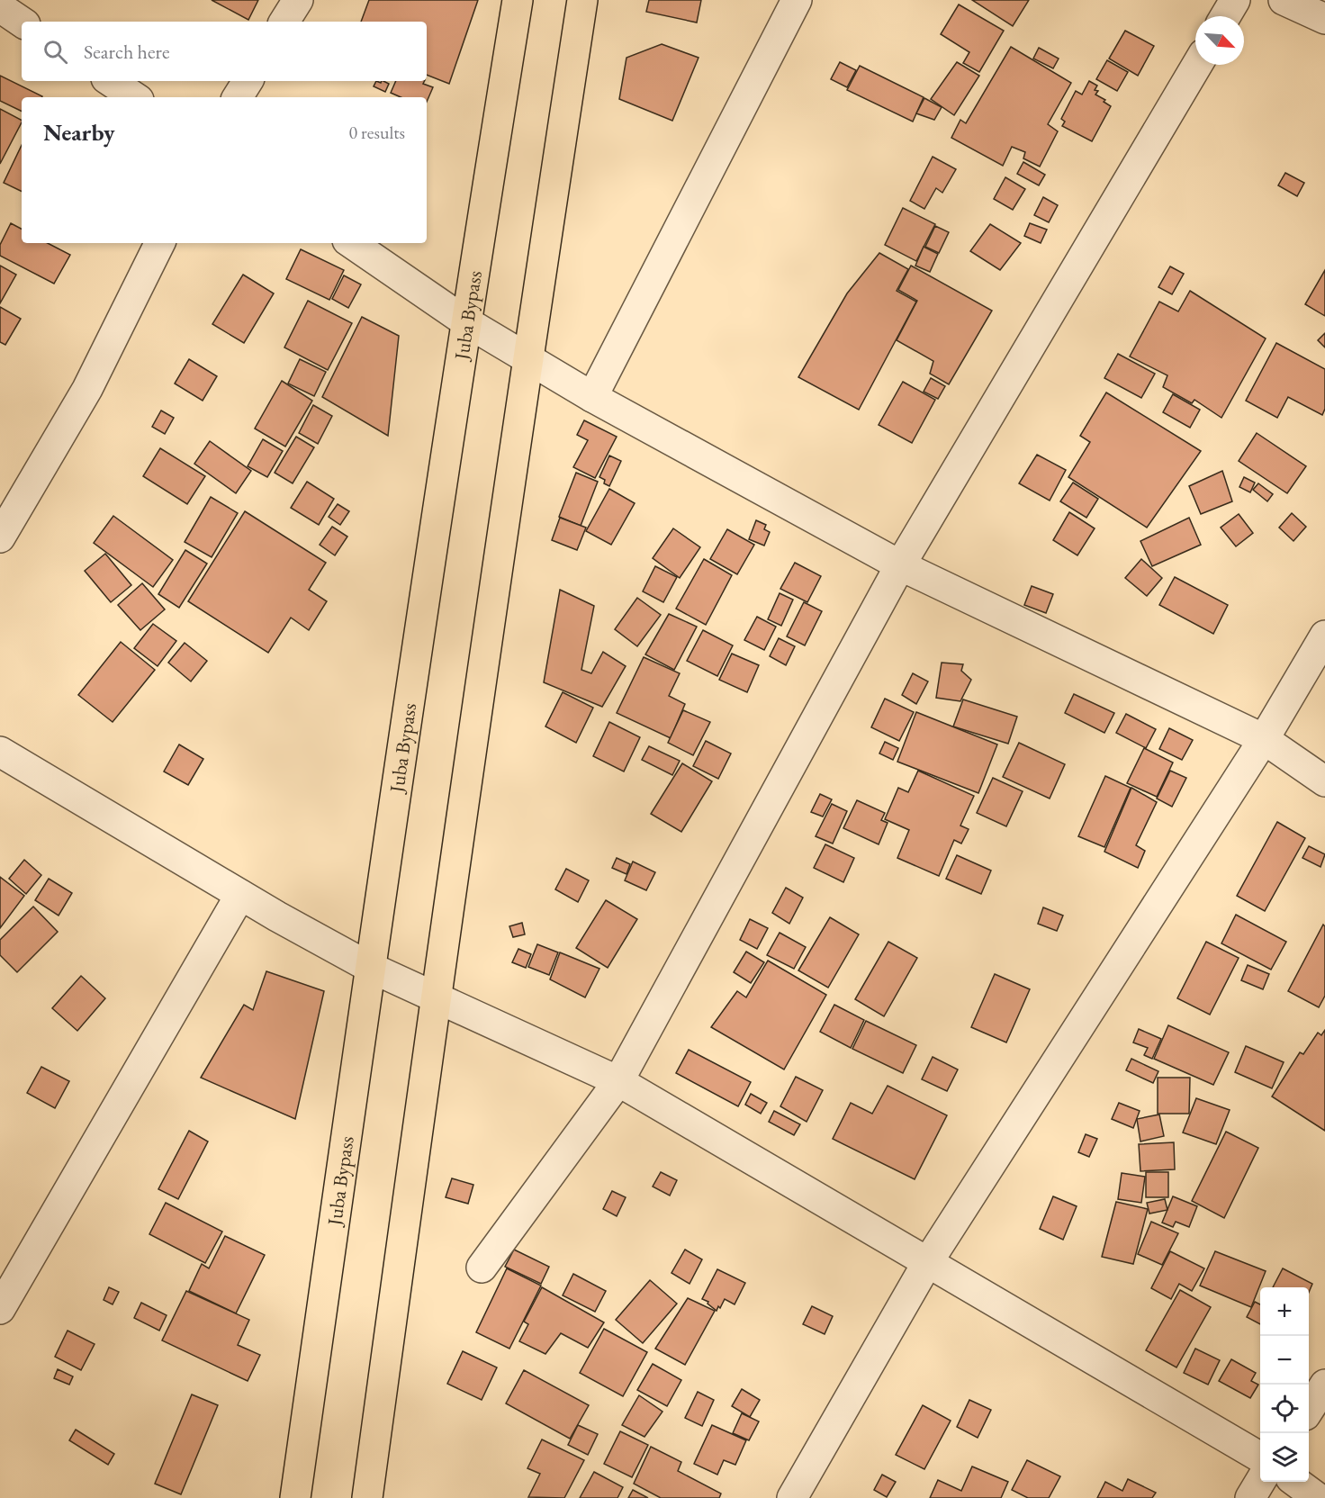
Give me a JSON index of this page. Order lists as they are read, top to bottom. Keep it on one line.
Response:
{"streets":{"main road":["Juba Bypass"]},"north":"bottom right","page":{"search":"Search here","heading":["Nearby","0 results"],"map_buttons":["+","−"]}}
